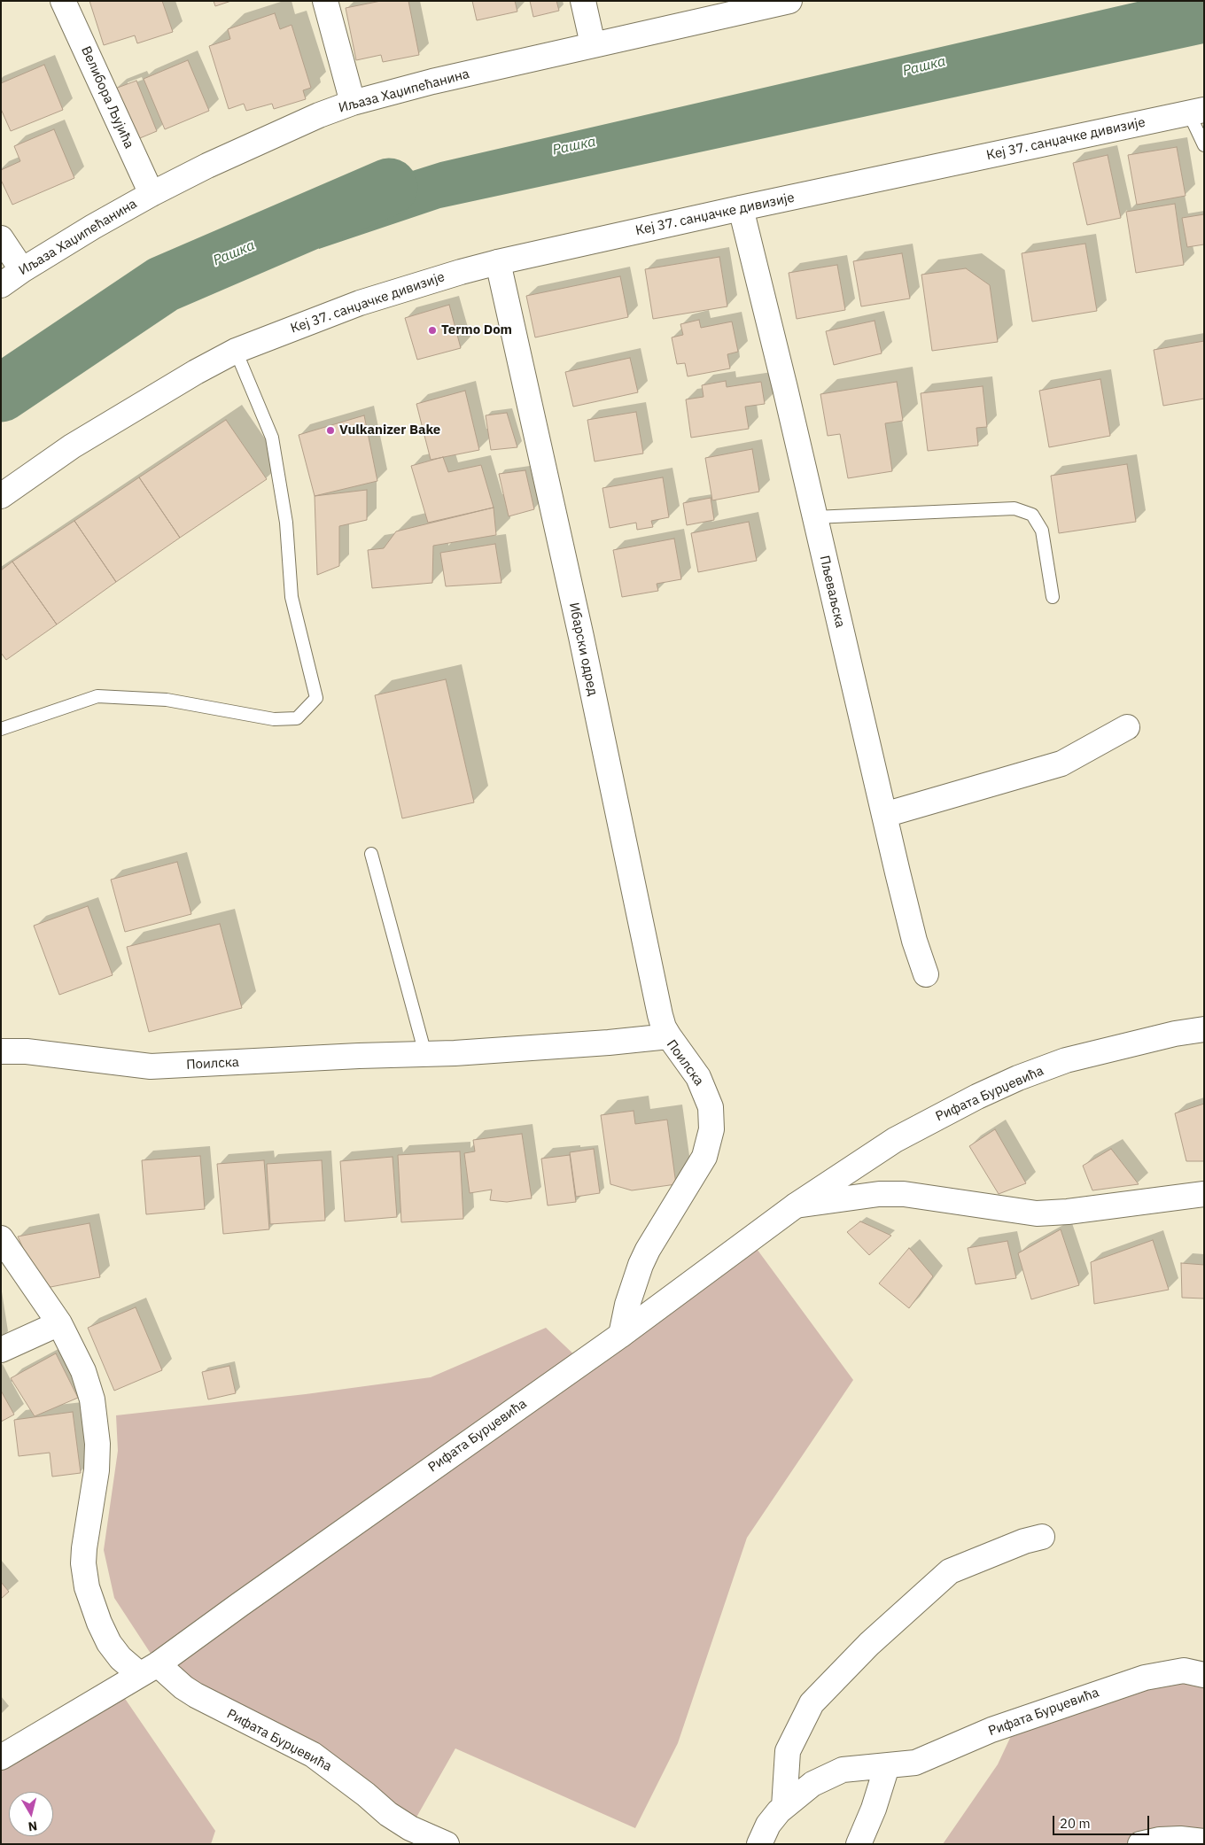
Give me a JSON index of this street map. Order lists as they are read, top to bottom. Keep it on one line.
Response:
{"streets":{"street":["Иљаза Хаџипећанина","Велибора Љујића","Кеј 37. санџачке дивизије","Пљеваљска","Ибарски одред","Поилска","Рифата Бурџевића"]},"crossings":[["Иљаза Хаџипећанина","Велибора Љујића"],["Кеј 37. санџачке дивизије","Пљеваљска"],["Кеј 37. санџачке дивизије","Ибарски одред"],["Ибарски одред","Поилска"],["Поилска","Рифата Бурџевића"]],"water":["Рашка"],"places":["Termo Dom","Vulkanizer Bake"],"scale_bar":"20 m","north":"bottom"}
